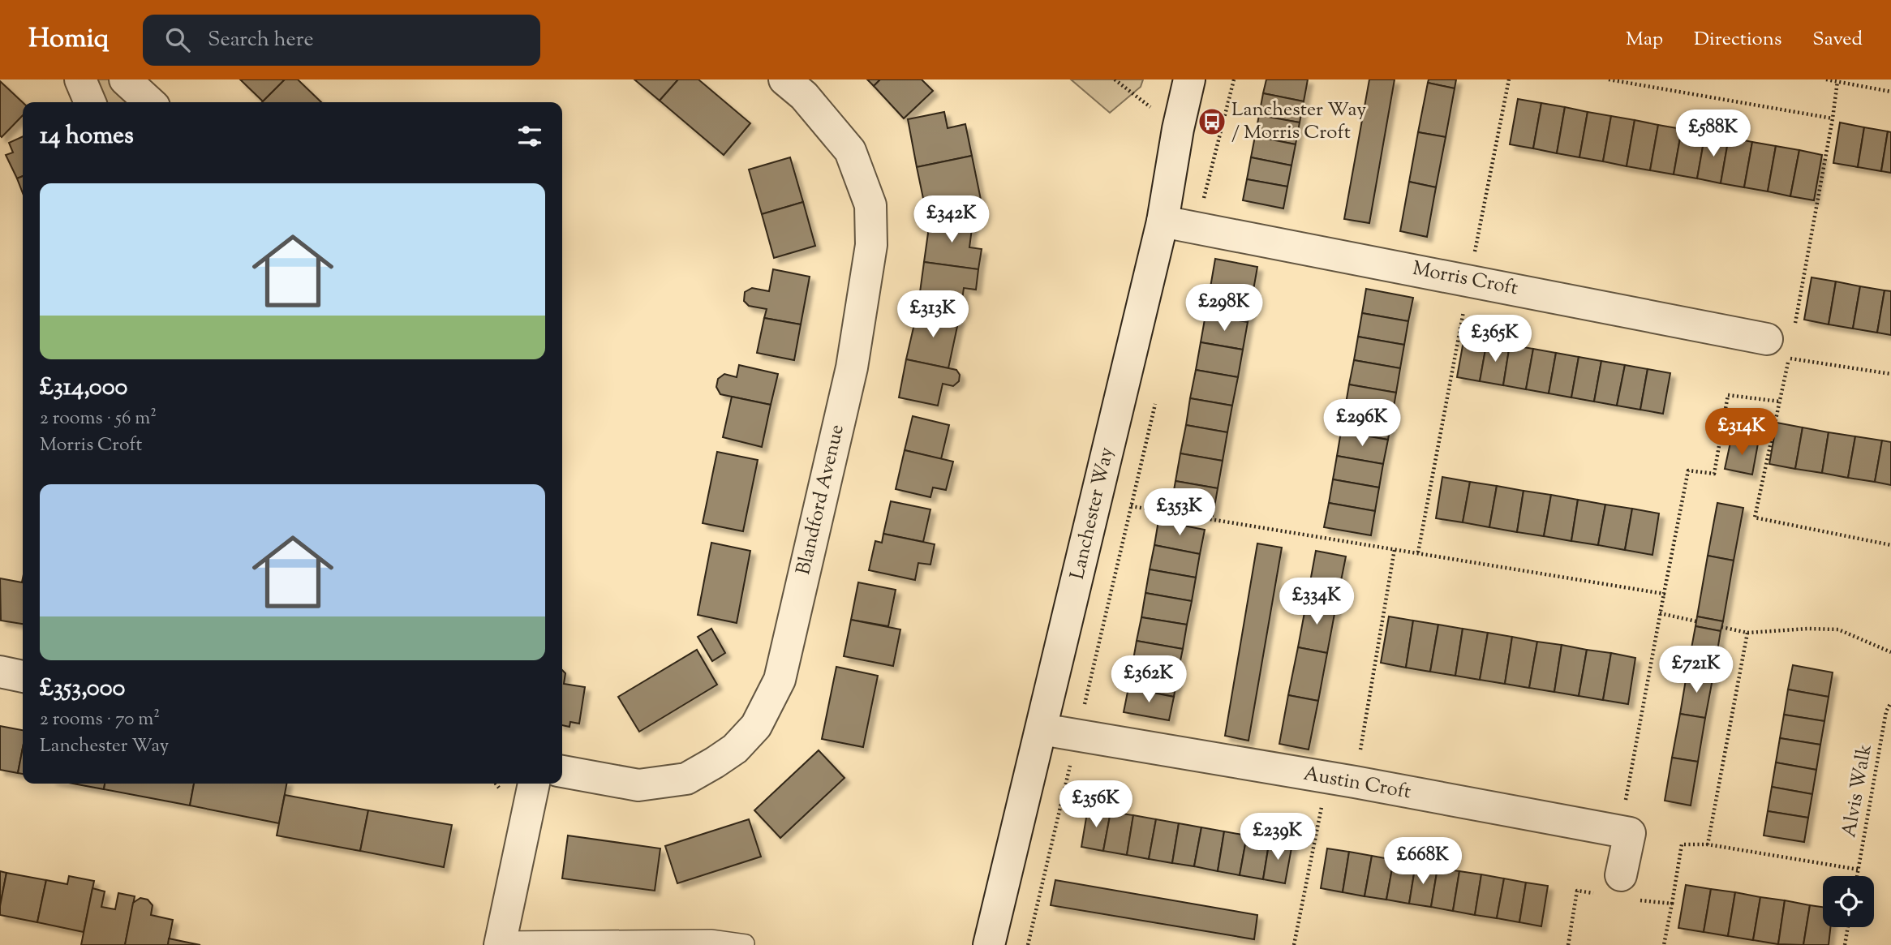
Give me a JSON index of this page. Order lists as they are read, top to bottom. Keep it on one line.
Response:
{"streets":{"street":["Morris Croft","Blandford Avenue","Lanchester Way","Austin Croft"],"path":["Alvis Walk"]},"crossings":[["Morris Croft","Lanchester Way"],["Lanchester Way","Austin Croft"]],"places":{"bus stop":["Lanchester Way / Morris Croft"]},"page":{"header":"Homiq","search":"Search here","nav":["Map","Directions","Saved"],"heading":"14 homes","price":["£588K","£342K","£298K","£313K","£365K","£296K","£314K","£353K","£334K","£721K","£362K","£356K","£239K","£668K"],"list":[{"name":"£314,000","note":"2 rooms · 56 m² · Morris Croft"},{"name":"£353,000","note":"2 rooms · 70 m² · Lanchester Way"}]}}
